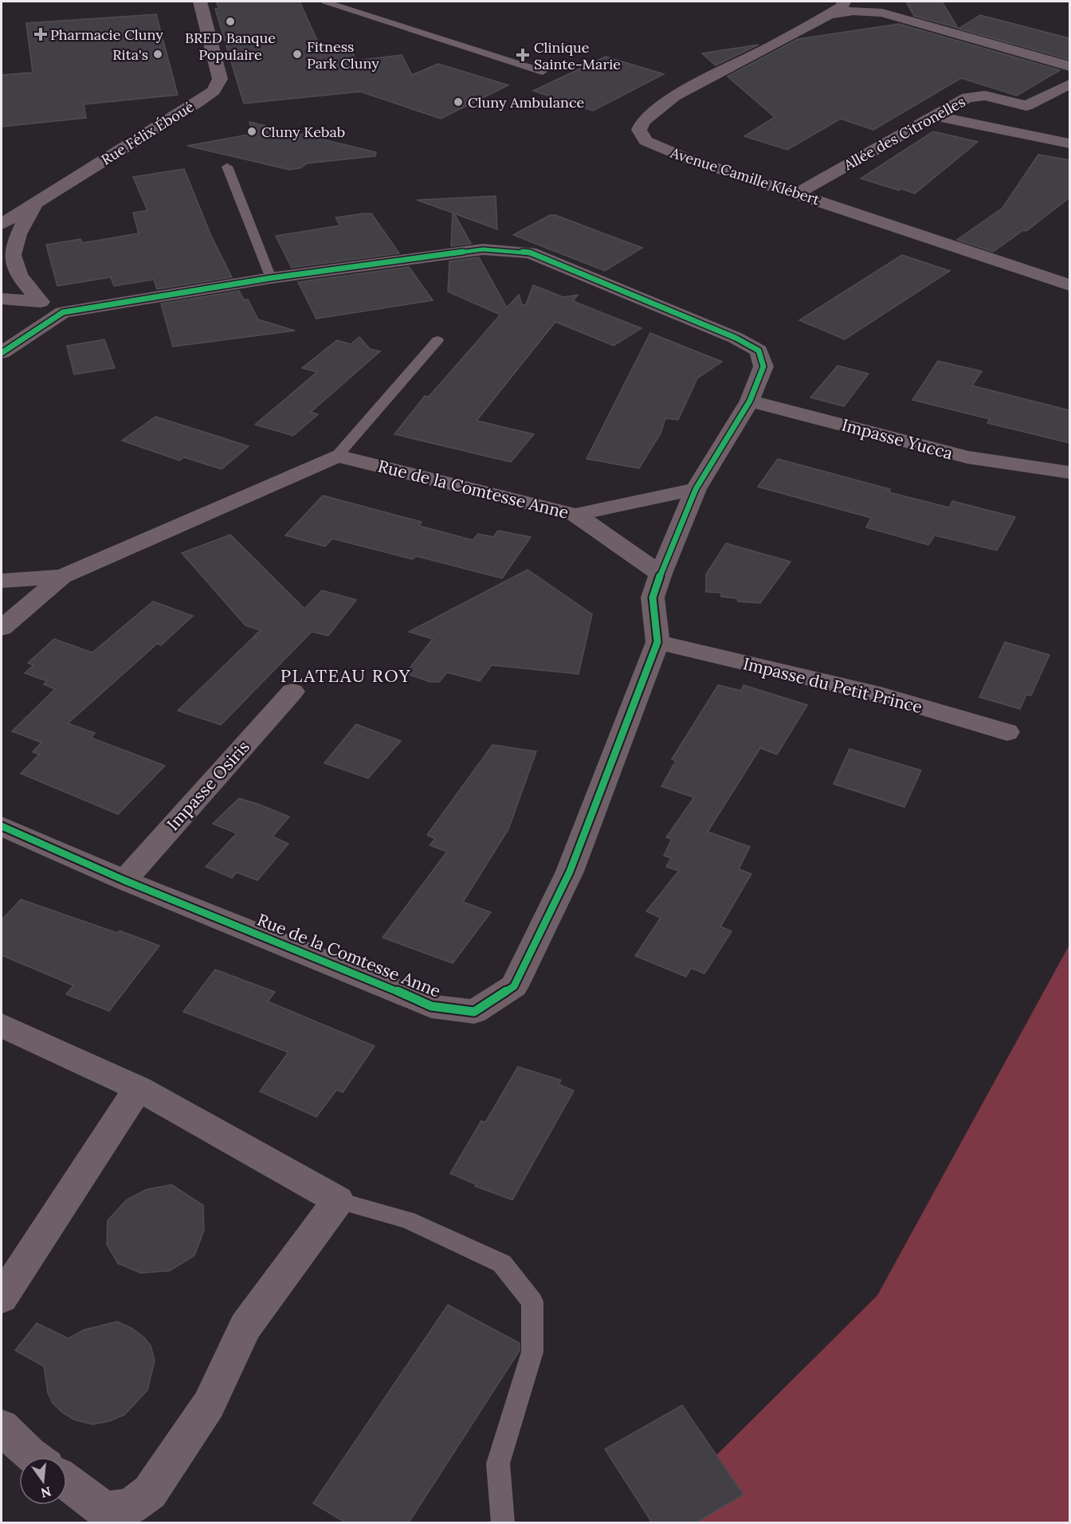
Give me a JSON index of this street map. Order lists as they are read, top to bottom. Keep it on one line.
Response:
{"streets":{"street":["Rue Félix Éboué","Allée des Citronelles","Avenue Camille Klébert","Impasse Yucca","Rue de la Comtesse Anne","Impasse du Petit Prince","Impasse Osiris"]},"crossings":[["Allée des Citronelles","Avenue Camille Klébert"],["Rue de la Comtesse Anne","Impasse du Petit Prince"],["Rue de la Comtesse Anne","Impasse Osiris"]],"districts":["PLATEAU ROY"],"places":{"other":["BRED Banque Populaire","Rita's","Fitness Park Cluny","Cluny Ambulance","Cluny Kebab"],"health":["Pharmacie Cluny","Clinique Sainte-Marie"]},"north":"bottom"}
